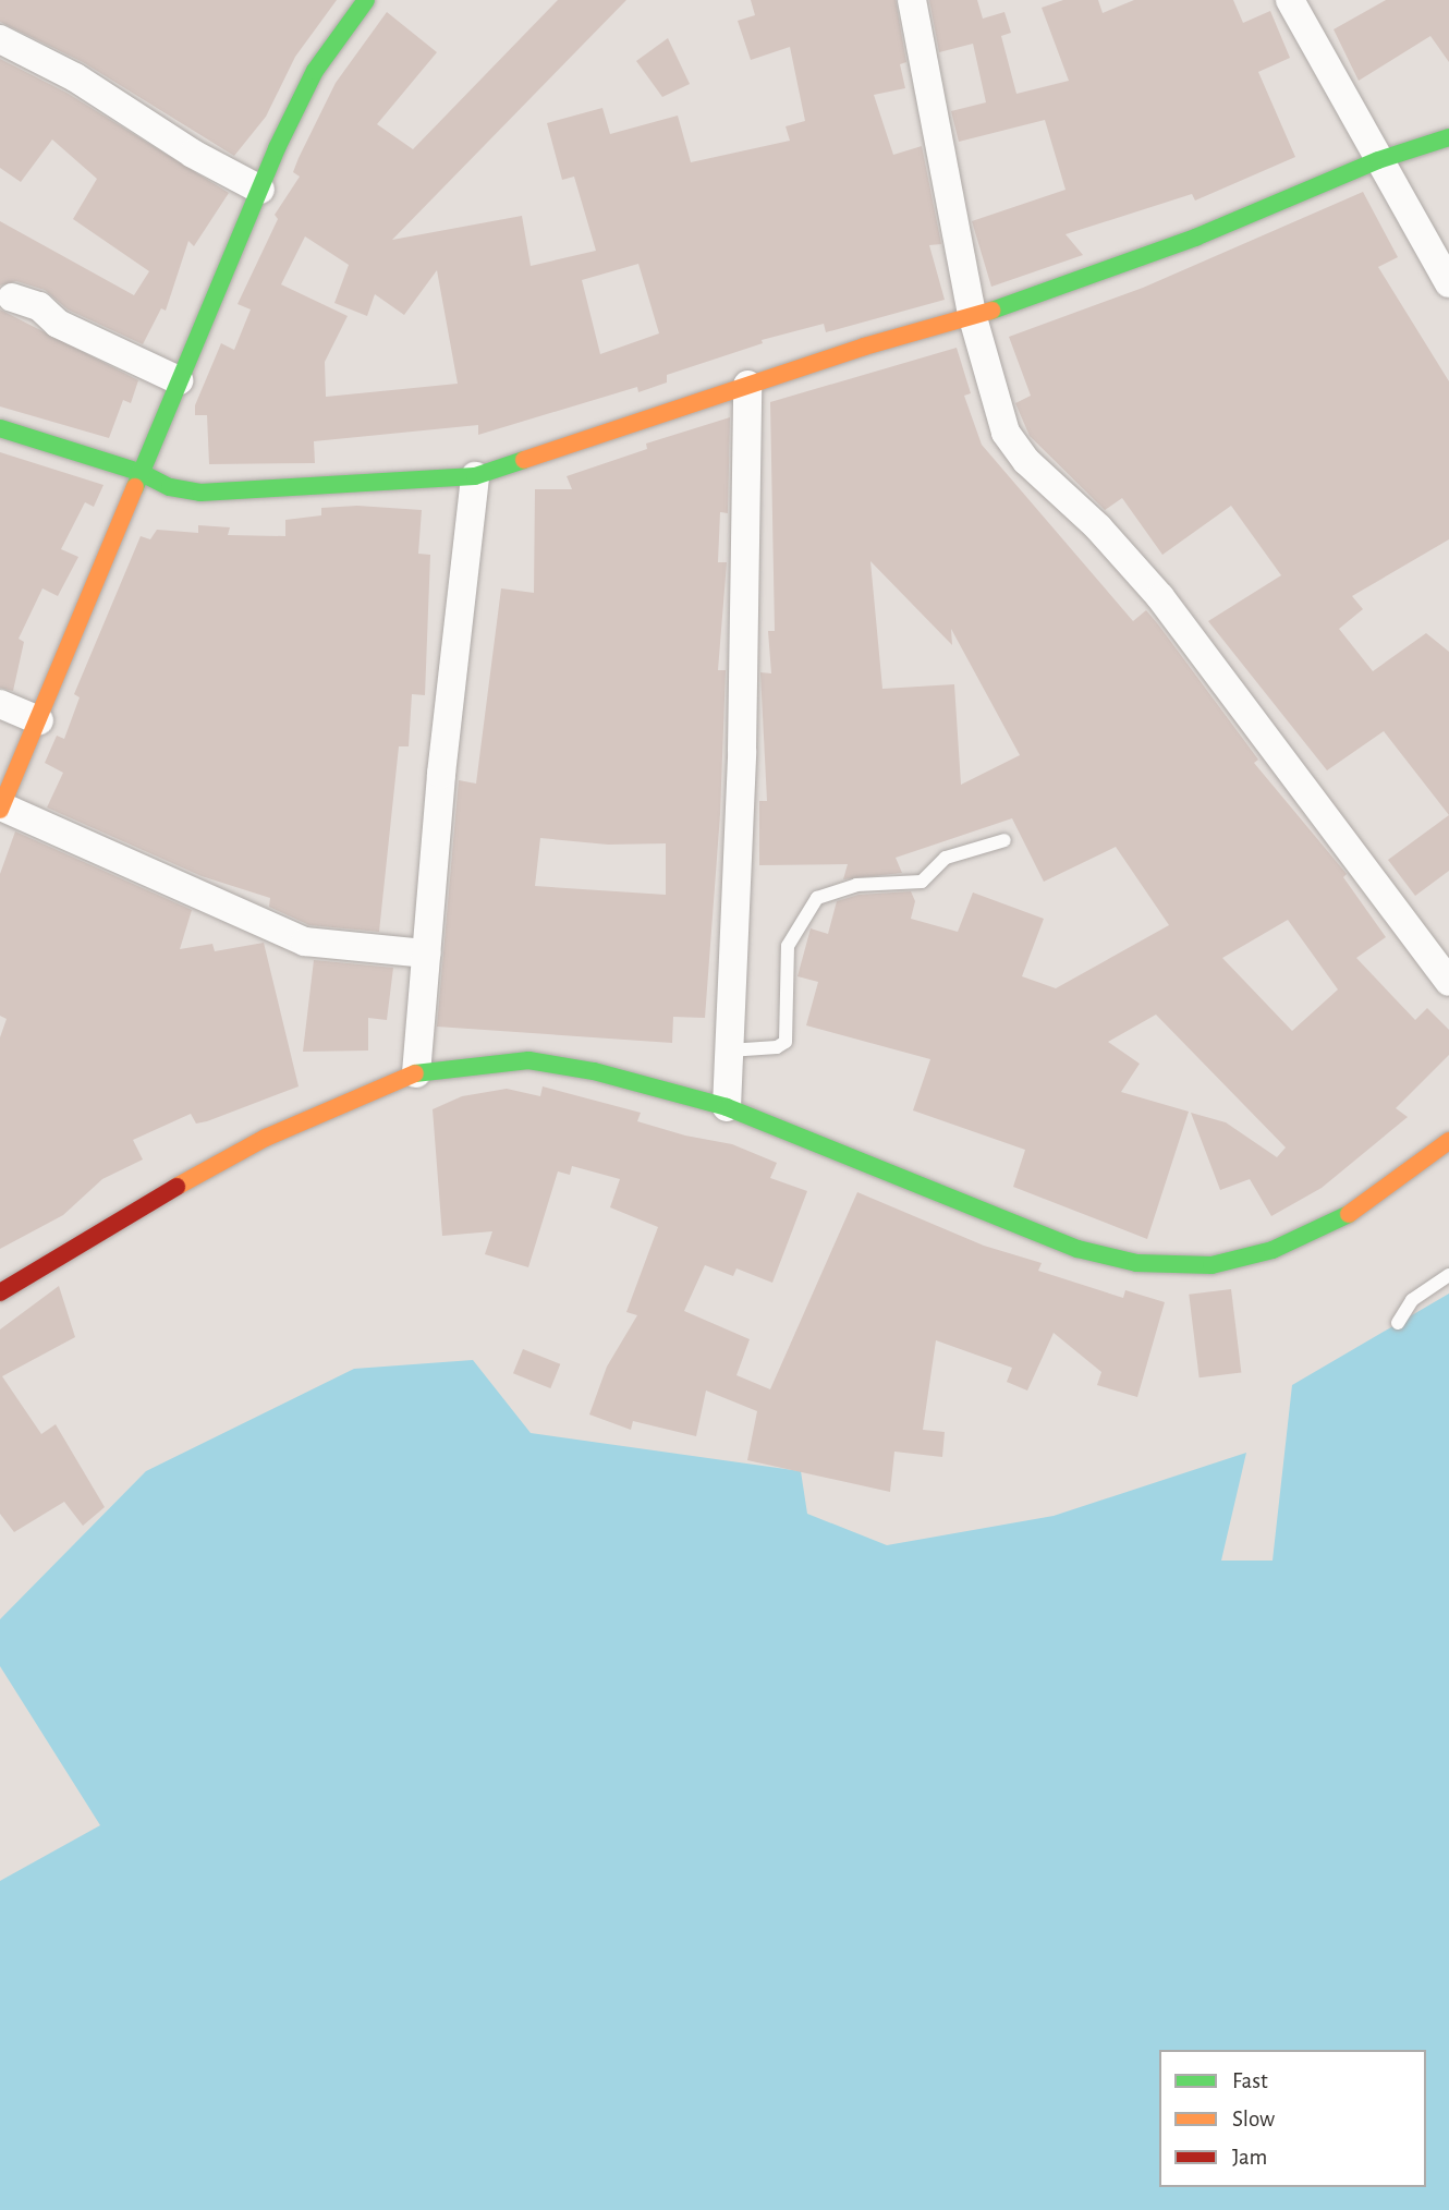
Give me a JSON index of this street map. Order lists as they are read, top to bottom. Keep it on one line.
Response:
{"legend":["Fast","Slow","Jam"]}
